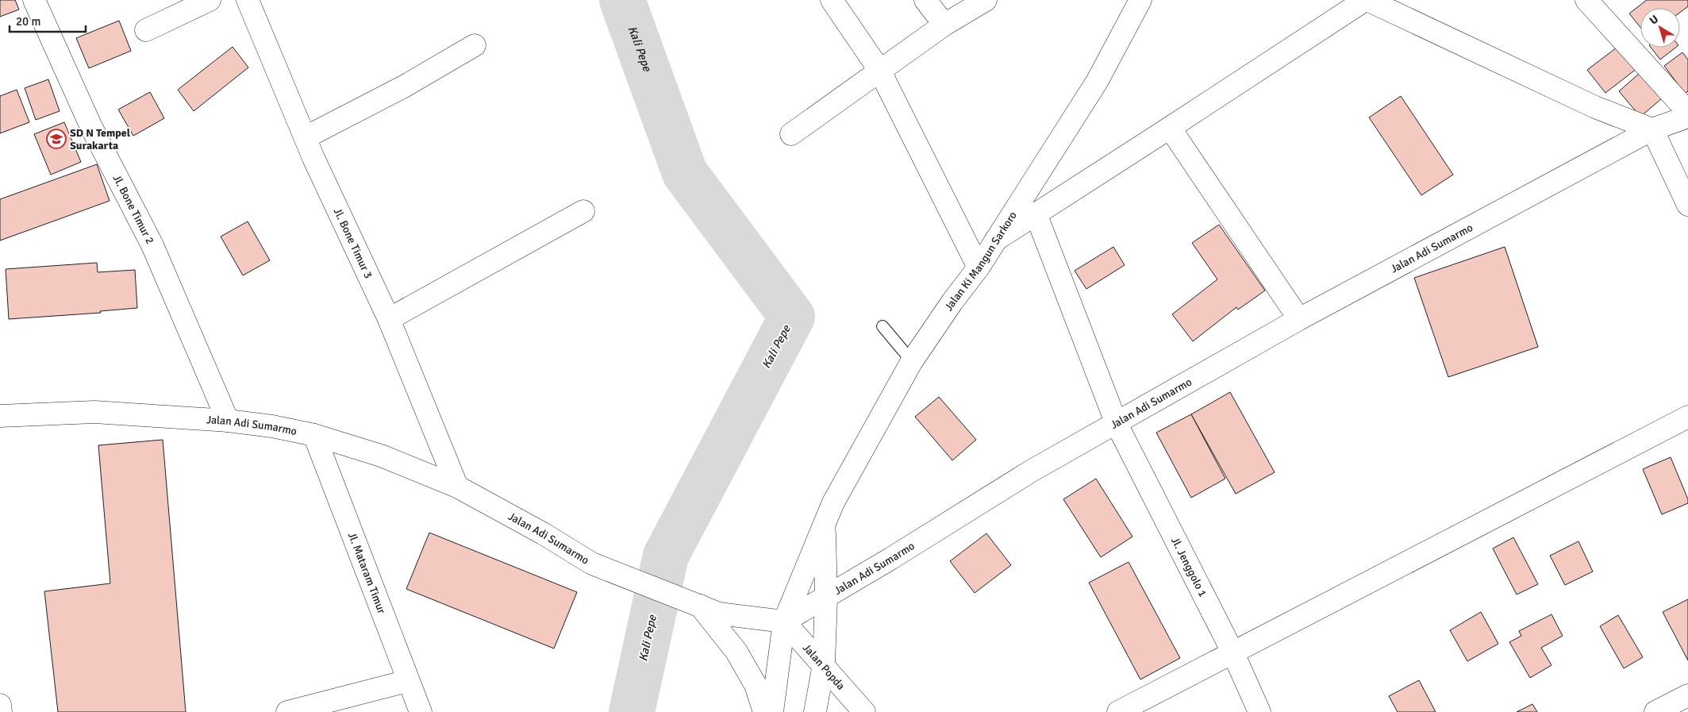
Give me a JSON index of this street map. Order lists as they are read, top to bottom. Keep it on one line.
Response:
{"streets":{"main road":["Jl. Bone Timur 2","Jl. Bone Timur 3","Jalan Adi Sumarmo","Jalan Ki Mangun Sarkoro","Jl. Jenggolo 1","Jl. Mataram Timur","Jalan Popda"]},"crossings":[["Jl. Bone Timur 2","Jalan Adi Sumarmo"],["Jl. Bone Timur 3","Jalan Adi Sumarmo"],["Jalan Adi Sumarmo","Jalan Ki Mangun Sarkoro"],["Jalan Adi Sumarmo","Jl. Jenggolo 1"],["Jalan Adi Sumarmo","Jl. Mataram Timur"],["Jalan Adi Sumarmo","Jalan Popda"],["Jalan Ki Mangun Sarkoro","Jalan Popda"]],"water":["Kali Pepe"],"places":{"school or university":["SD N Tempel Surakarta"]},"scale_bar":"20 m","north":"top left"}
